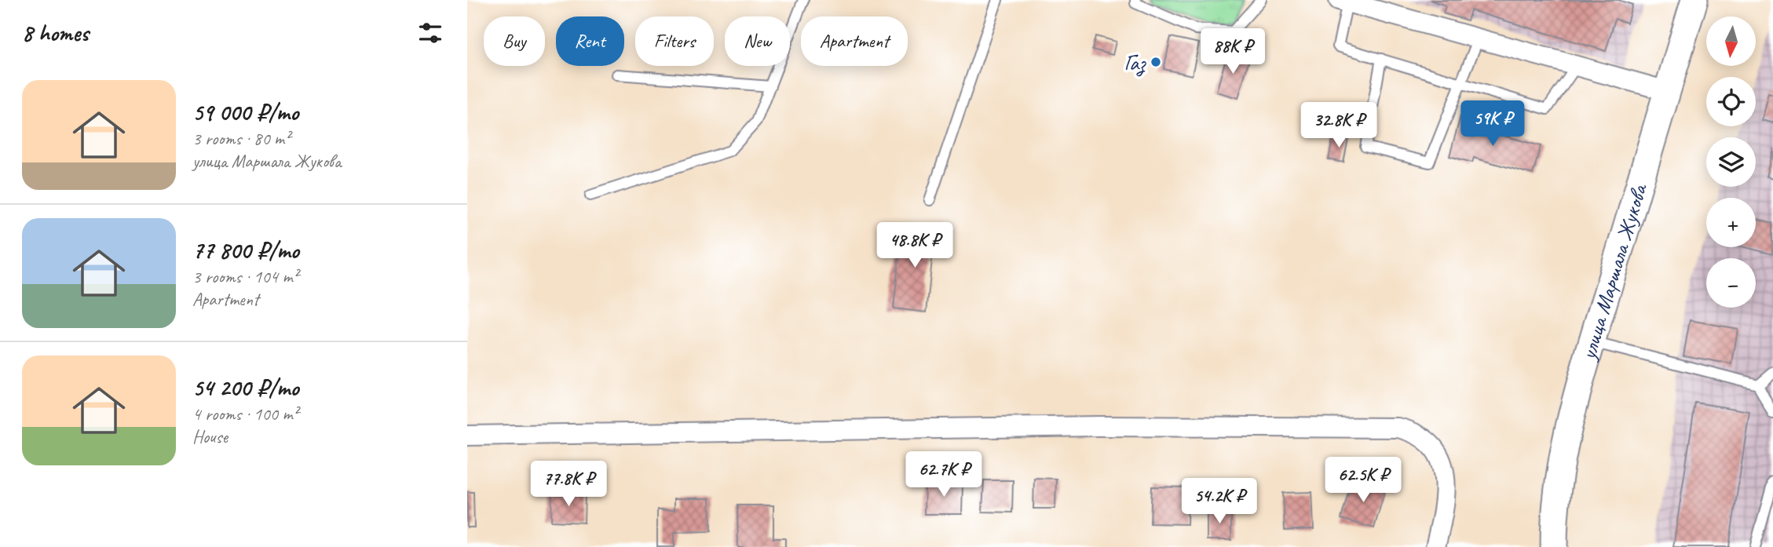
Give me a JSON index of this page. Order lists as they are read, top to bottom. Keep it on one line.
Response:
{"streets":{"main road":["улица Маршала Жукова"]},"places":["Газ"],"north":"bottom","page":{"heading":"8 homes","map_buttons":["+","−"],"chip":["Buy","Rent","Filters","New","Apartment"],"price":["88K ₽","59K ₽","32.8K ₽","48.8K ₽","62.7K ₽","62.5K ₽","77.8K ₽","54.2K ₽"],"list":[{"name":"59 000 ₽/mo","note":"3 rooms · 80 m² · улица Маршала Жукова"},{"name":"77 800 ₽/mo","note":"3 rooms · 104 m² · Apartment"},{"name":"54 200 ₽/mo","note":"4 rooms · 100 m² · House"}]}}
